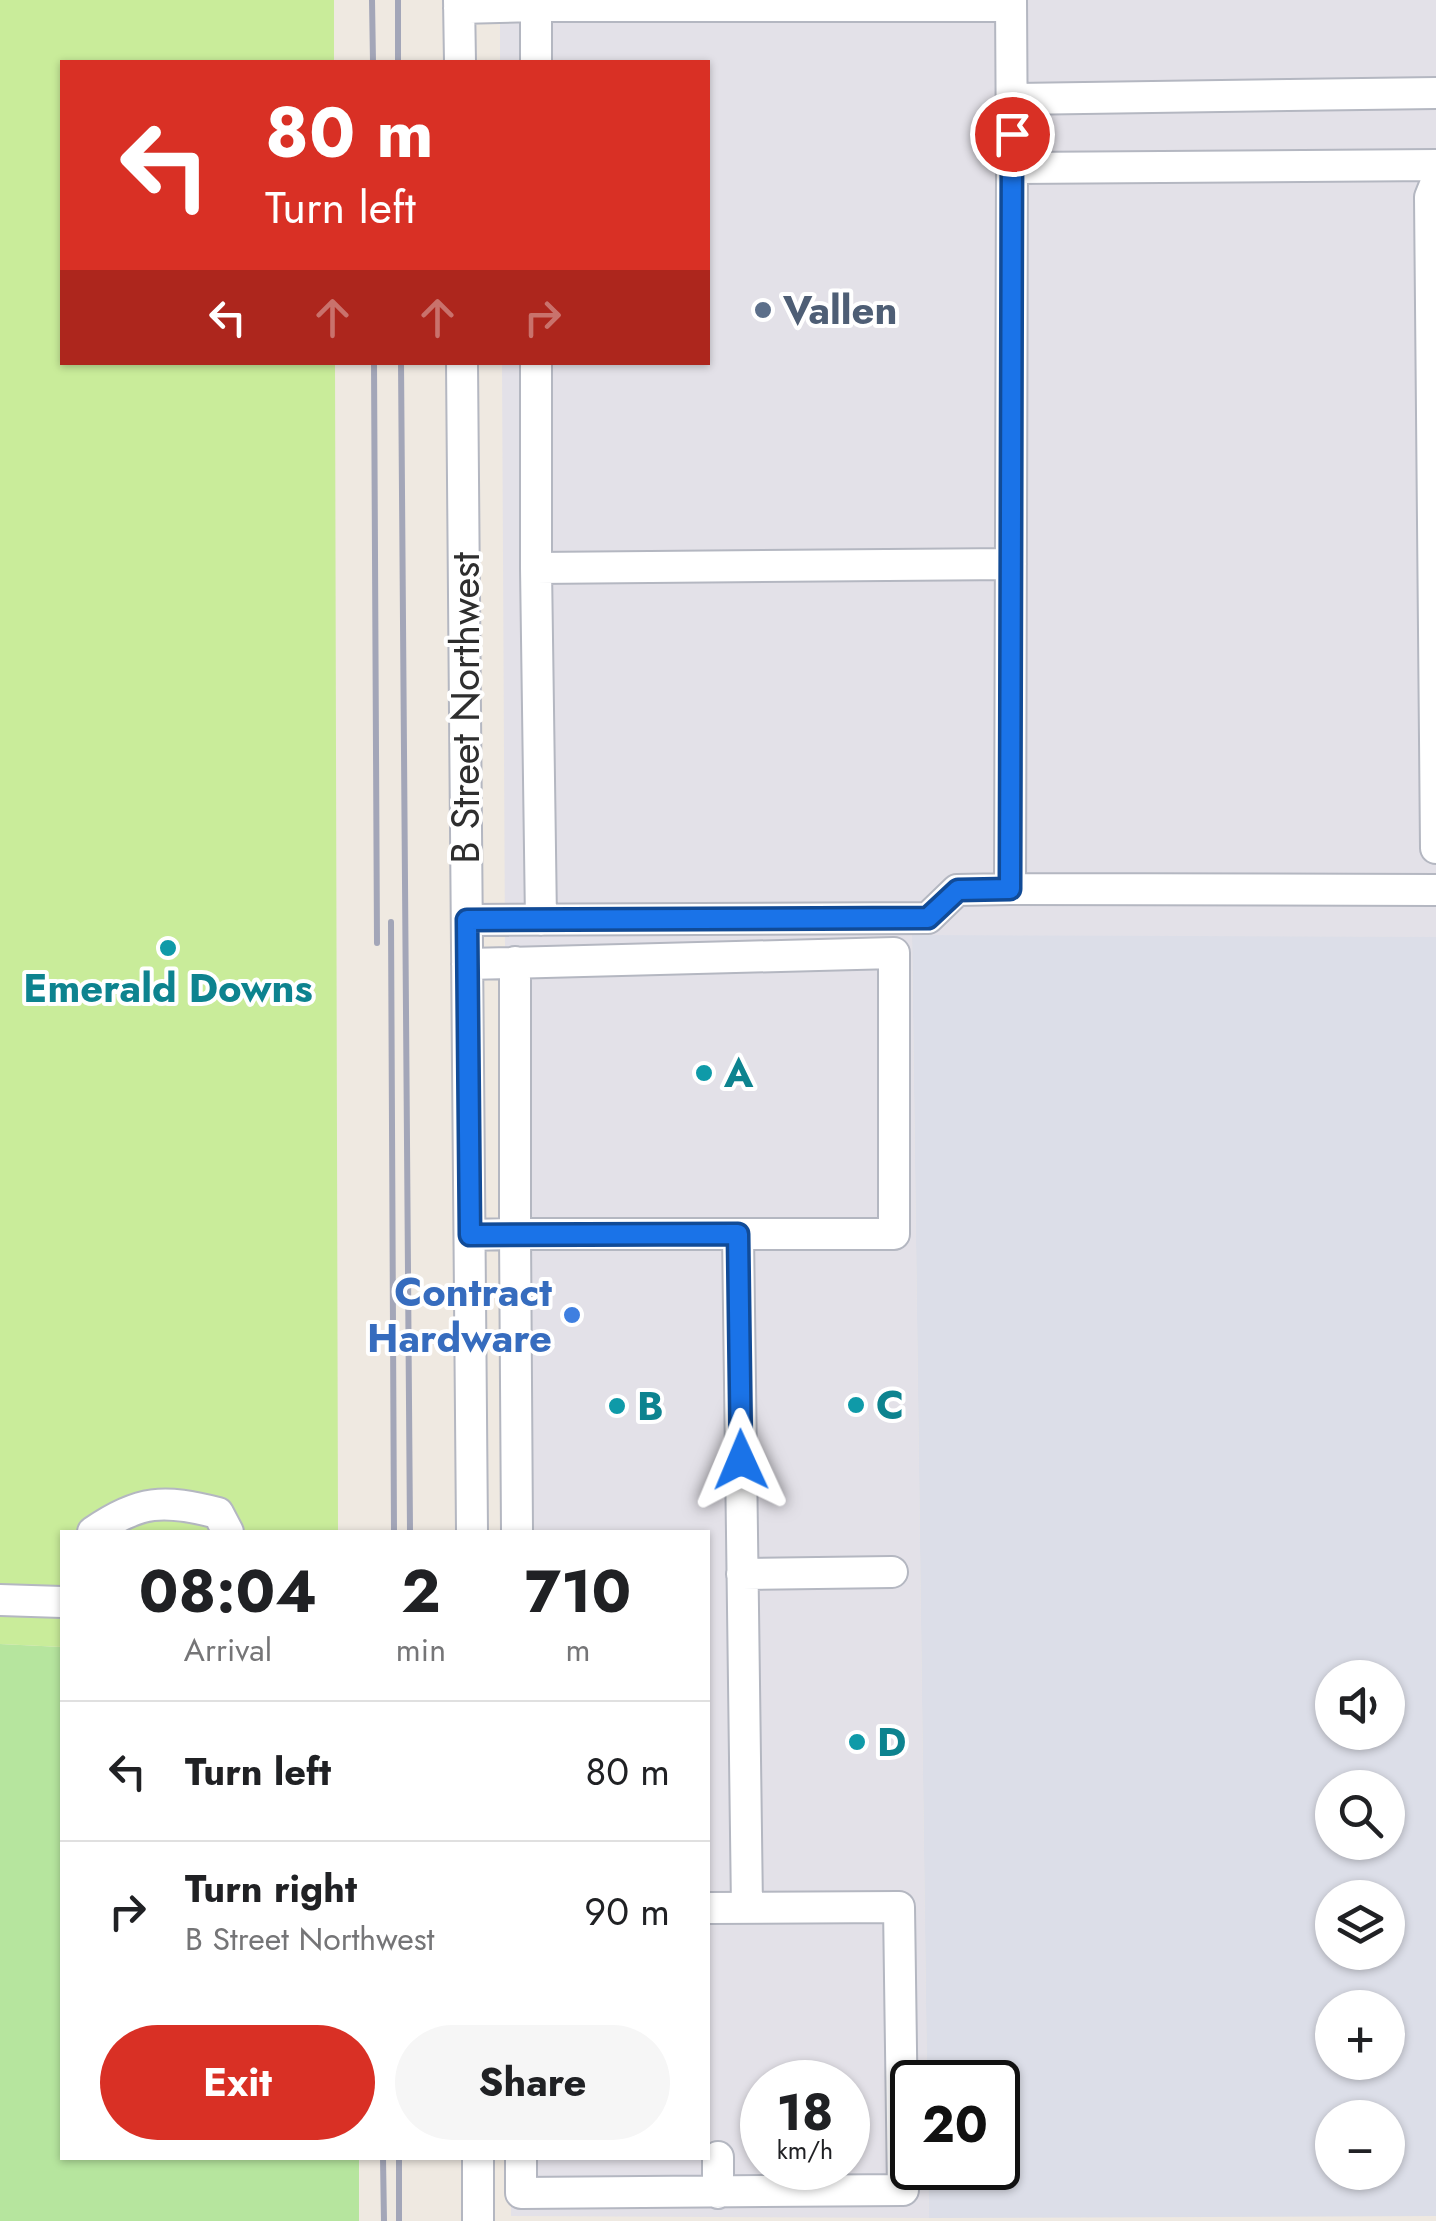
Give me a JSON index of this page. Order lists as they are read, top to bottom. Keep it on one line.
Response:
{"streets":{"street":["B Street Northwest"]},"places":["Vallen","Emerald Downs","A","Contract Hardware","C","B","D"],"page":{"turn":["80 m","Turn left"],"eta":["08:04","Arrival","2","min","710","m"],"map_buttons":["+","−"],"list":[{"name":"Turn left","value":"80 m"},{"name":"Turn right","note":"B Street Northwest","value":"90 m"}],"buttons":["Exit","Share"],"speed":"18 km/h","limit":"20"}}
